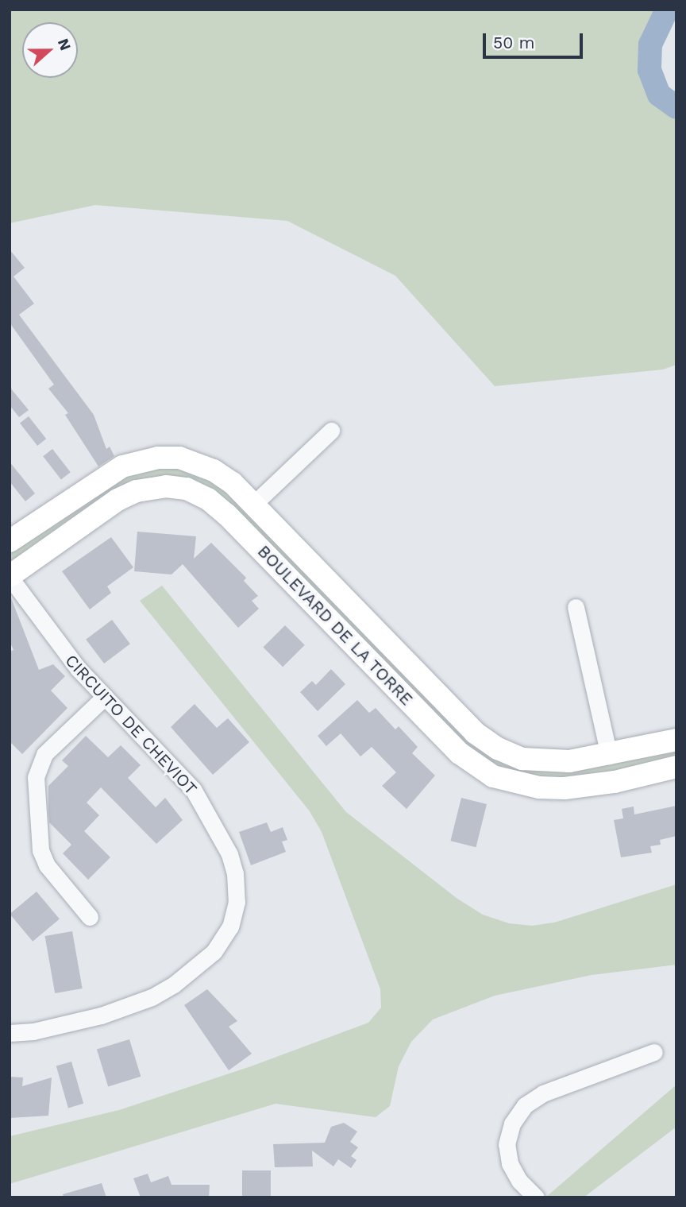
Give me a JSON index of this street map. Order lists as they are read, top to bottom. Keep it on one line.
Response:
{"streets":{"street":["BOULEVARD DE LA TORRE","CIRCUITO DE CHEVIOT"]},"crossings":[["BOULEVARD DE LA TORRE","CIRCUITO DE CHEVIOT"]],"scale_bar":"50 m","north":"right"}
